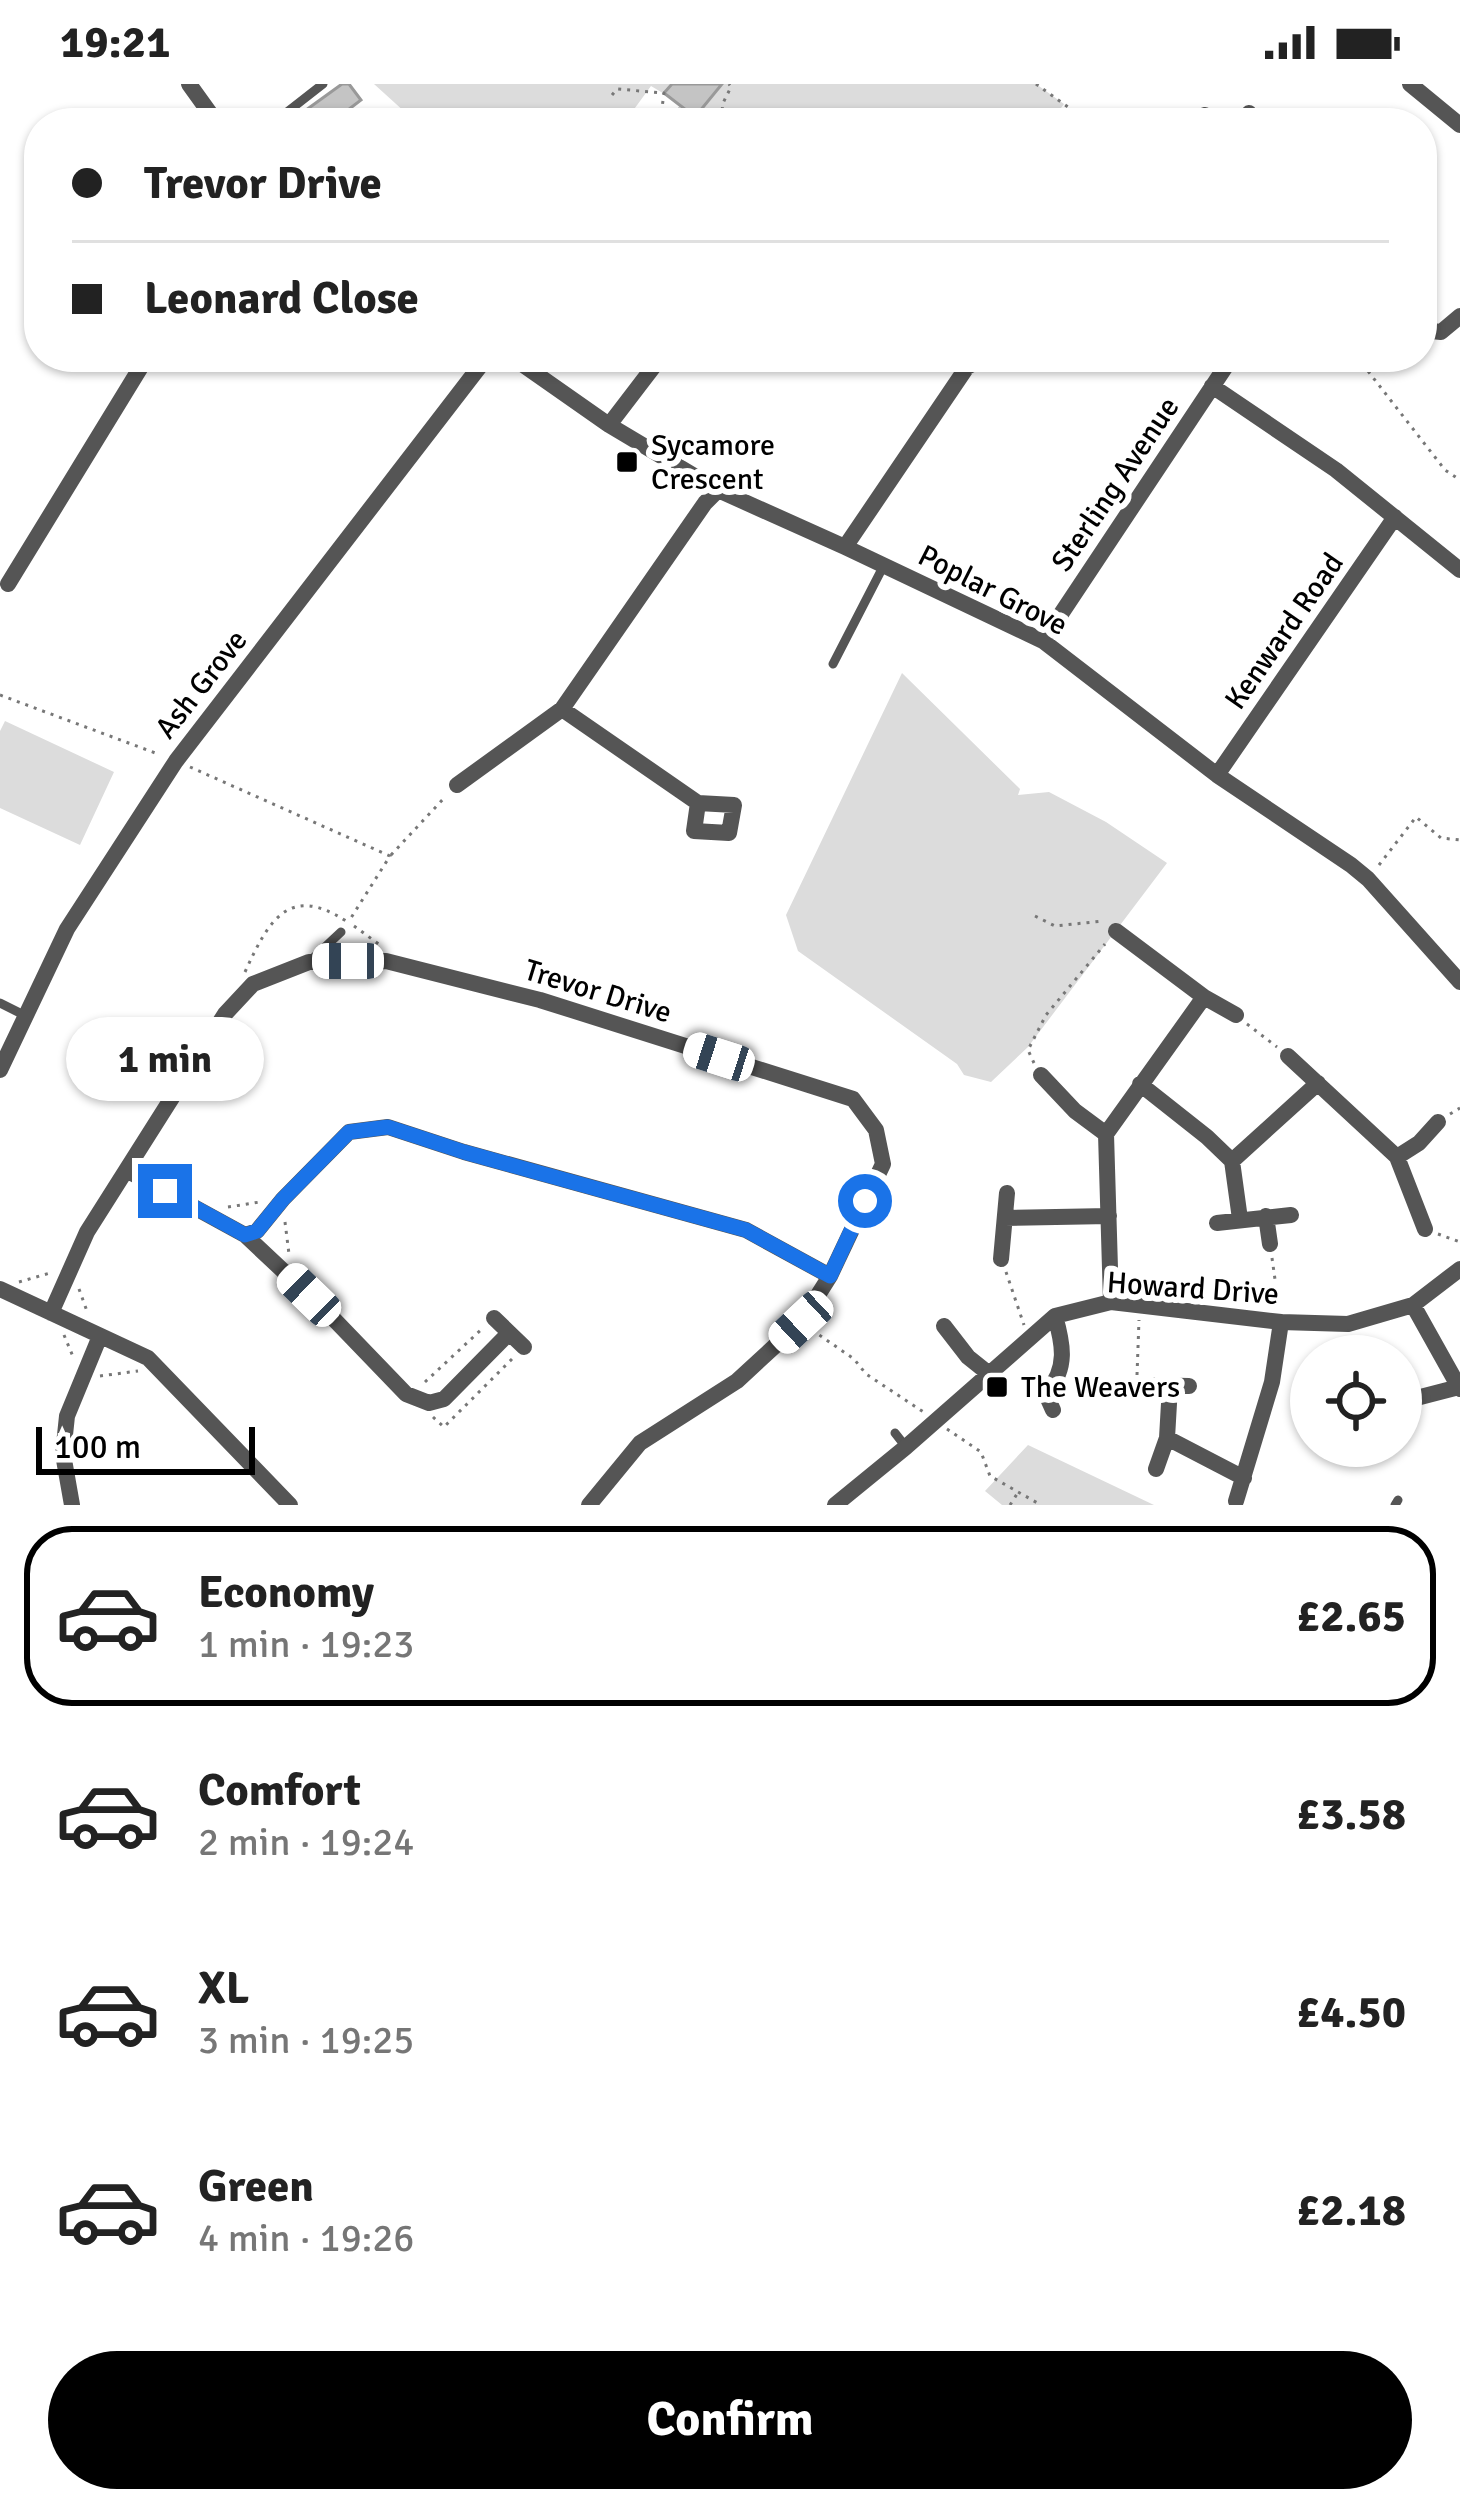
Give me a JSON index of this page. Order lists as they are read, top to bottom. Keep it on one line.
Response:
{"streets":{"street":["Sterling Avenue","Poplar Grove","Kenward Road","Ash Grove","Trevor Drive","Howard Drive"]},"crossings":[["Sterling Avenue","Poplar Grove"],["Poplar Grove","Kenward Road"]],"places":{"transit":["Sycamore Crescent","The Weavers"]},"scale_bar":"100 m","page":{"status":"19:21","banner":["Trevor Drive","Leonard Close"],"bubble":"1 min","scale":"100 m","list":[{"name":"Economy","note":"1 min · 19:23","value":"£2.65"},{"name":"Comfort","note":"2 min · 19:24","value":"£3.58"},{"name":"XL","note":"3 min · 19:25","value":"£4.50"},{"name":"Green","note":"4 min · 19:26","value":"£2.18"}],"buttons":"Confirm"}}
